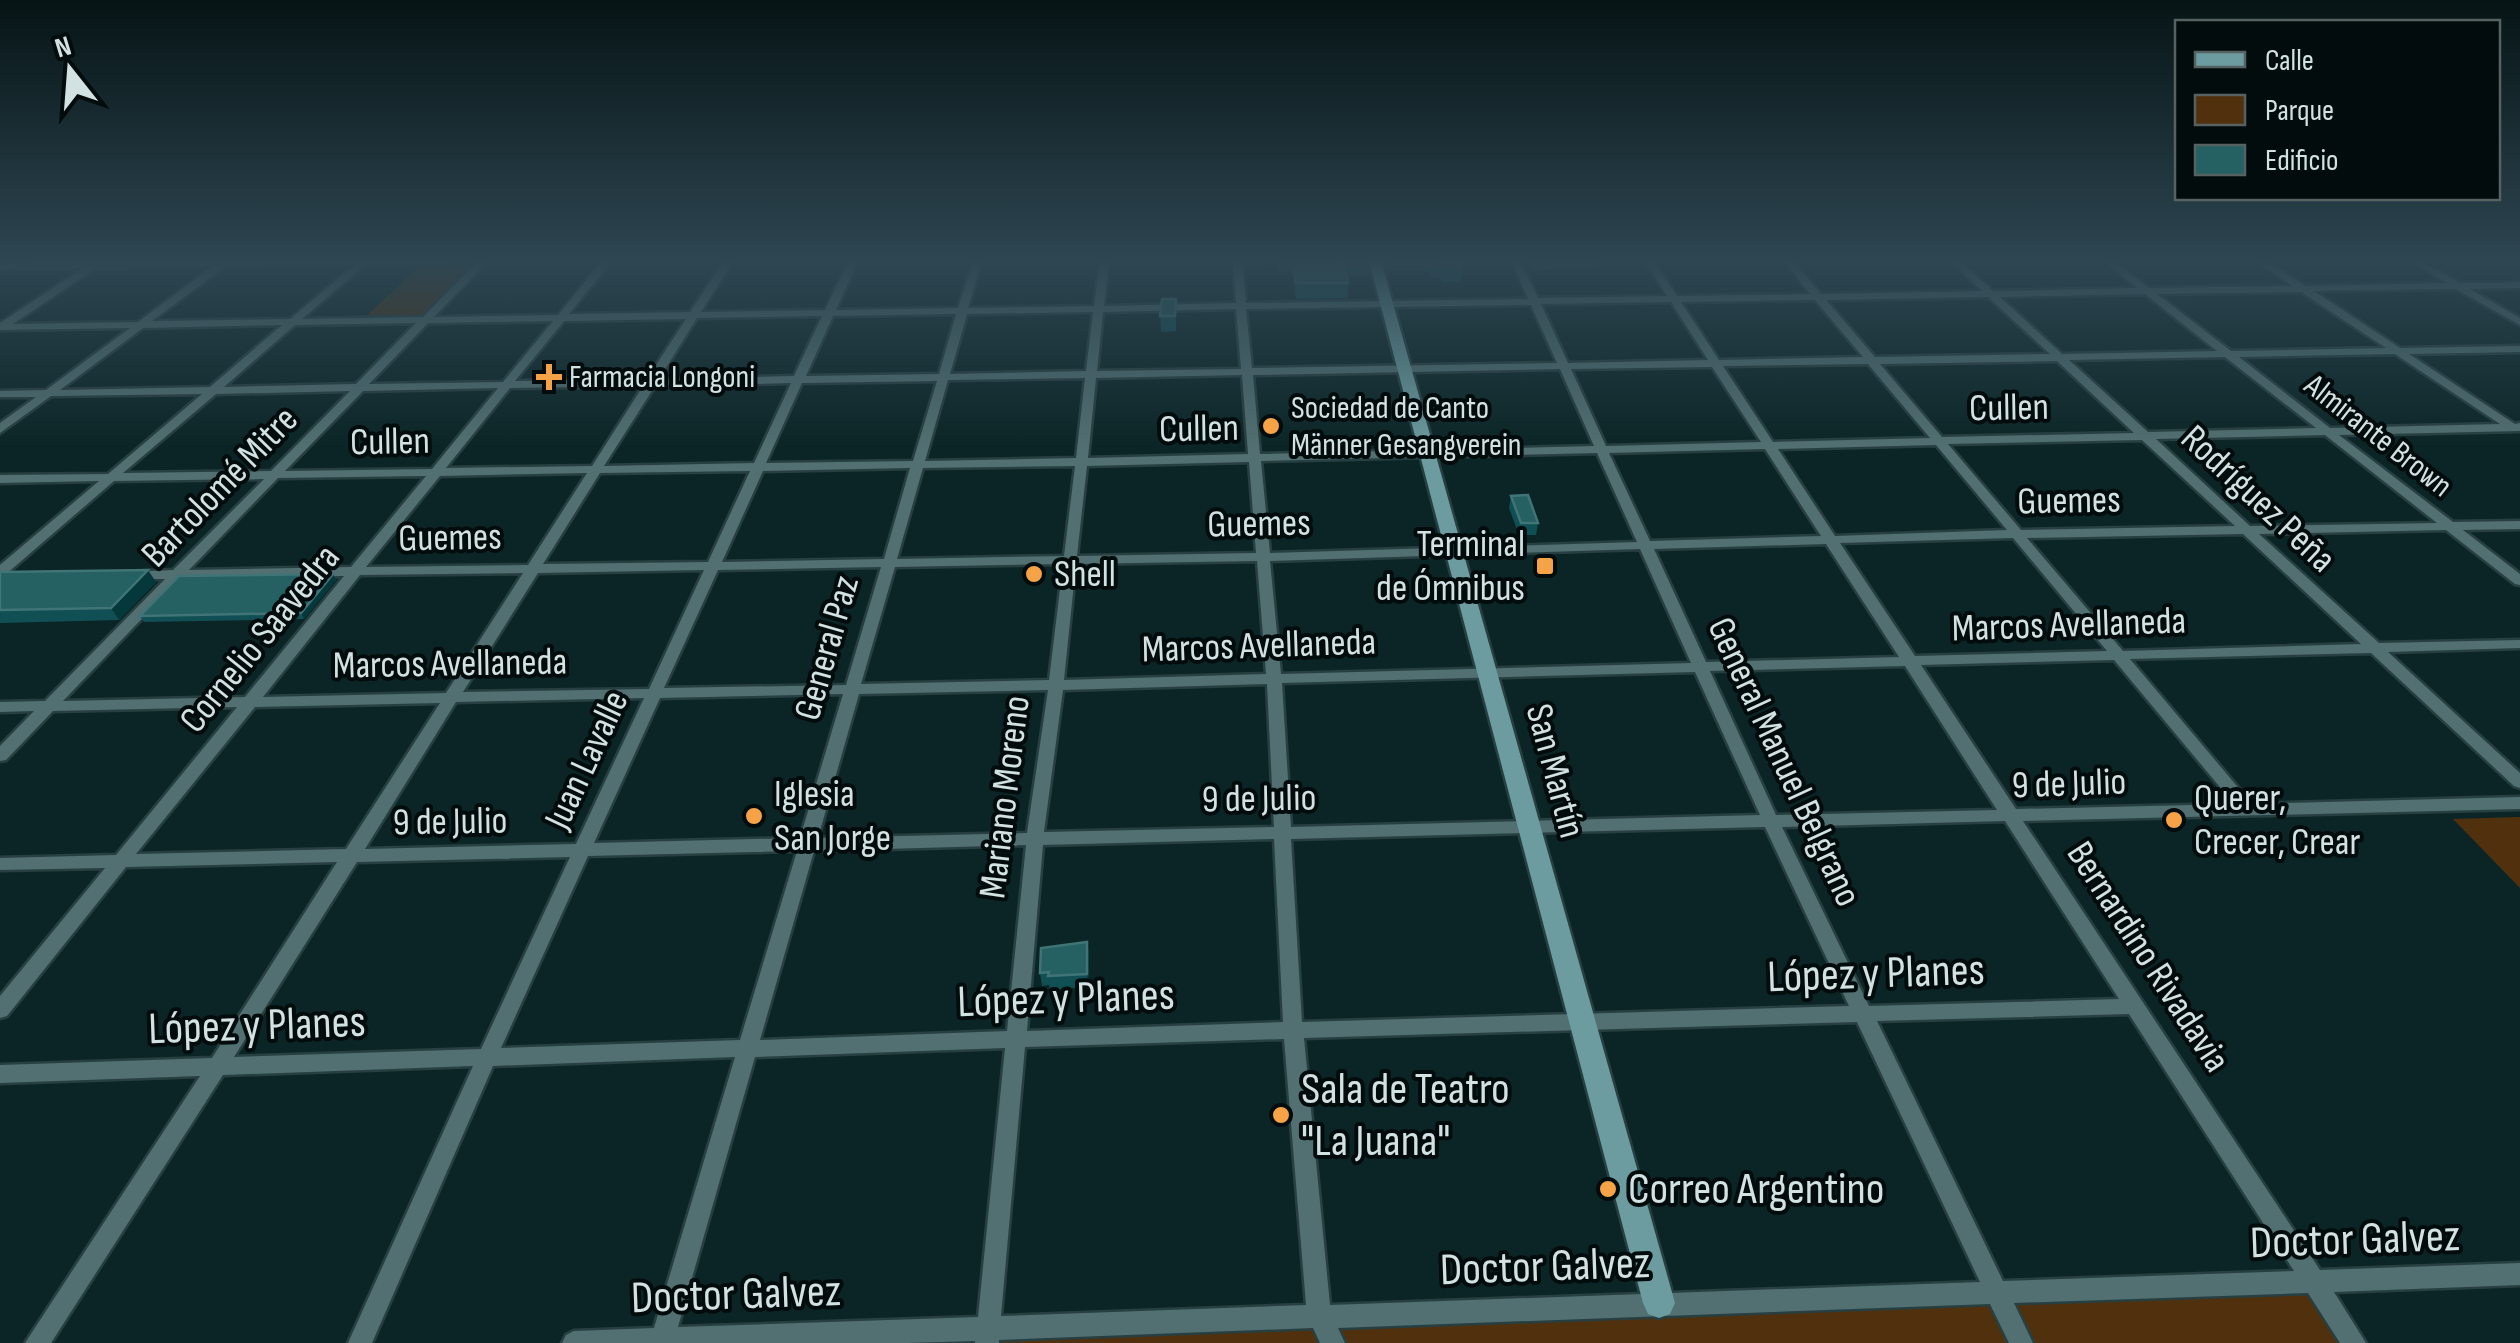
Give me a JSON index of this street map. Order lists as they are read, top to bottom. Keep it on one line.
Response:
{"streets":{"main road":["San Martín"],"street":["Cullen","Almirante Brown","Bartolomé Mitre","Rodríguez Peña","Guemes","Marcos Avellaneda","Cornelio Saavedra","General Paz","Juan Lavalle","General Manuel Belgrano","9 de Julio","Mariano Moreno","Bernardino Rivadavia","López y Planes","Doctor Galvez"]},"crossings":[["Cullen","Almirante Brown"],["Cullen","Bartolomé Mitre"],["Cullen","Rodríguez Peña"],["Cullen","Cornelio Saavedra"],["Cullen","General Paz"],["Cullen","Juan Lavalle"],["Cullen","General Manuel Belgrano"],["Cullen","San Martín"],["Cullen","Mariano Moreno"],["Cullen","Bernardino Rivadavia"],["Almirante Brown","Guemes"],["Bartolomé Mitre","Guemes"],["Bartolomé Mitre","Marcos Avellaneda"],["Rodríguez Peña","Guemes"],["Rodríguez Peña","Marcos Avellaneda"],["Guemes","Cornelio Saavedra"],["Guemes","General Paz"],["Guemes","Juan Lavalle"],["Guemes","General Manuel Belgrano"],["Guemes","San Martín"],["Guemes","Mariano Moreno"],["Guemes","Bernardino Rivadavia"],["Marcos Avellaneda","Cornelio Saavedra"],["Marcos Avellaneda","General Paz"],["Marcos Avellaneda","Juan Lavalle"],["Marcos Avellaneda","General Manuel Belgrano"],["Marcos Avellaneda","San Martín"],["Marcos Avellaneda","Mariano Moreno"],["Marcos Avellaneda","Bernardino Rivadavia"],["Cornelio Saavedra","9 de Julio"],["General Paz","9 de Julio"],["General Paz","López y Planes"],["General Paz","Doctor Galvez"],["Juan Lavalle","9 de Julio"],["Juan Lavalle","López y Planes"],["General Manuel Belgrano","9 de Julio"],["General Manuel Belgrano","López y Planes"],["General Manuel Belgrano","Doctor Galvez"],["San Martín","9 de Julio"],["San Martín","López y Planes"],["San Martín","Doctor Galvez"],["9 de Julio","Mariano Moreno"],["9 de Julio","Bernardino Rivadavia"],["Mariano Moreno","López y Planes"],["Mariano Moreno","Doctor Galvez"],["Bernardino Rivadavia","López y Planes"],["Bernardino Rivadavia","Doctor Galvez"]],"places":{"health":["Farmacia Longoni"],"other":["Sociedad de Canto Männer Gesangverein","Shell","Iglesia San Jorge","Querer, Crecer, Crear","Sala de Teatro \"La Juana\"","Correo Argentino"],"transit":["Terminal de Ómnibus"]},"legend":["Calle","Parque","Edificio"],"north":"top"}
